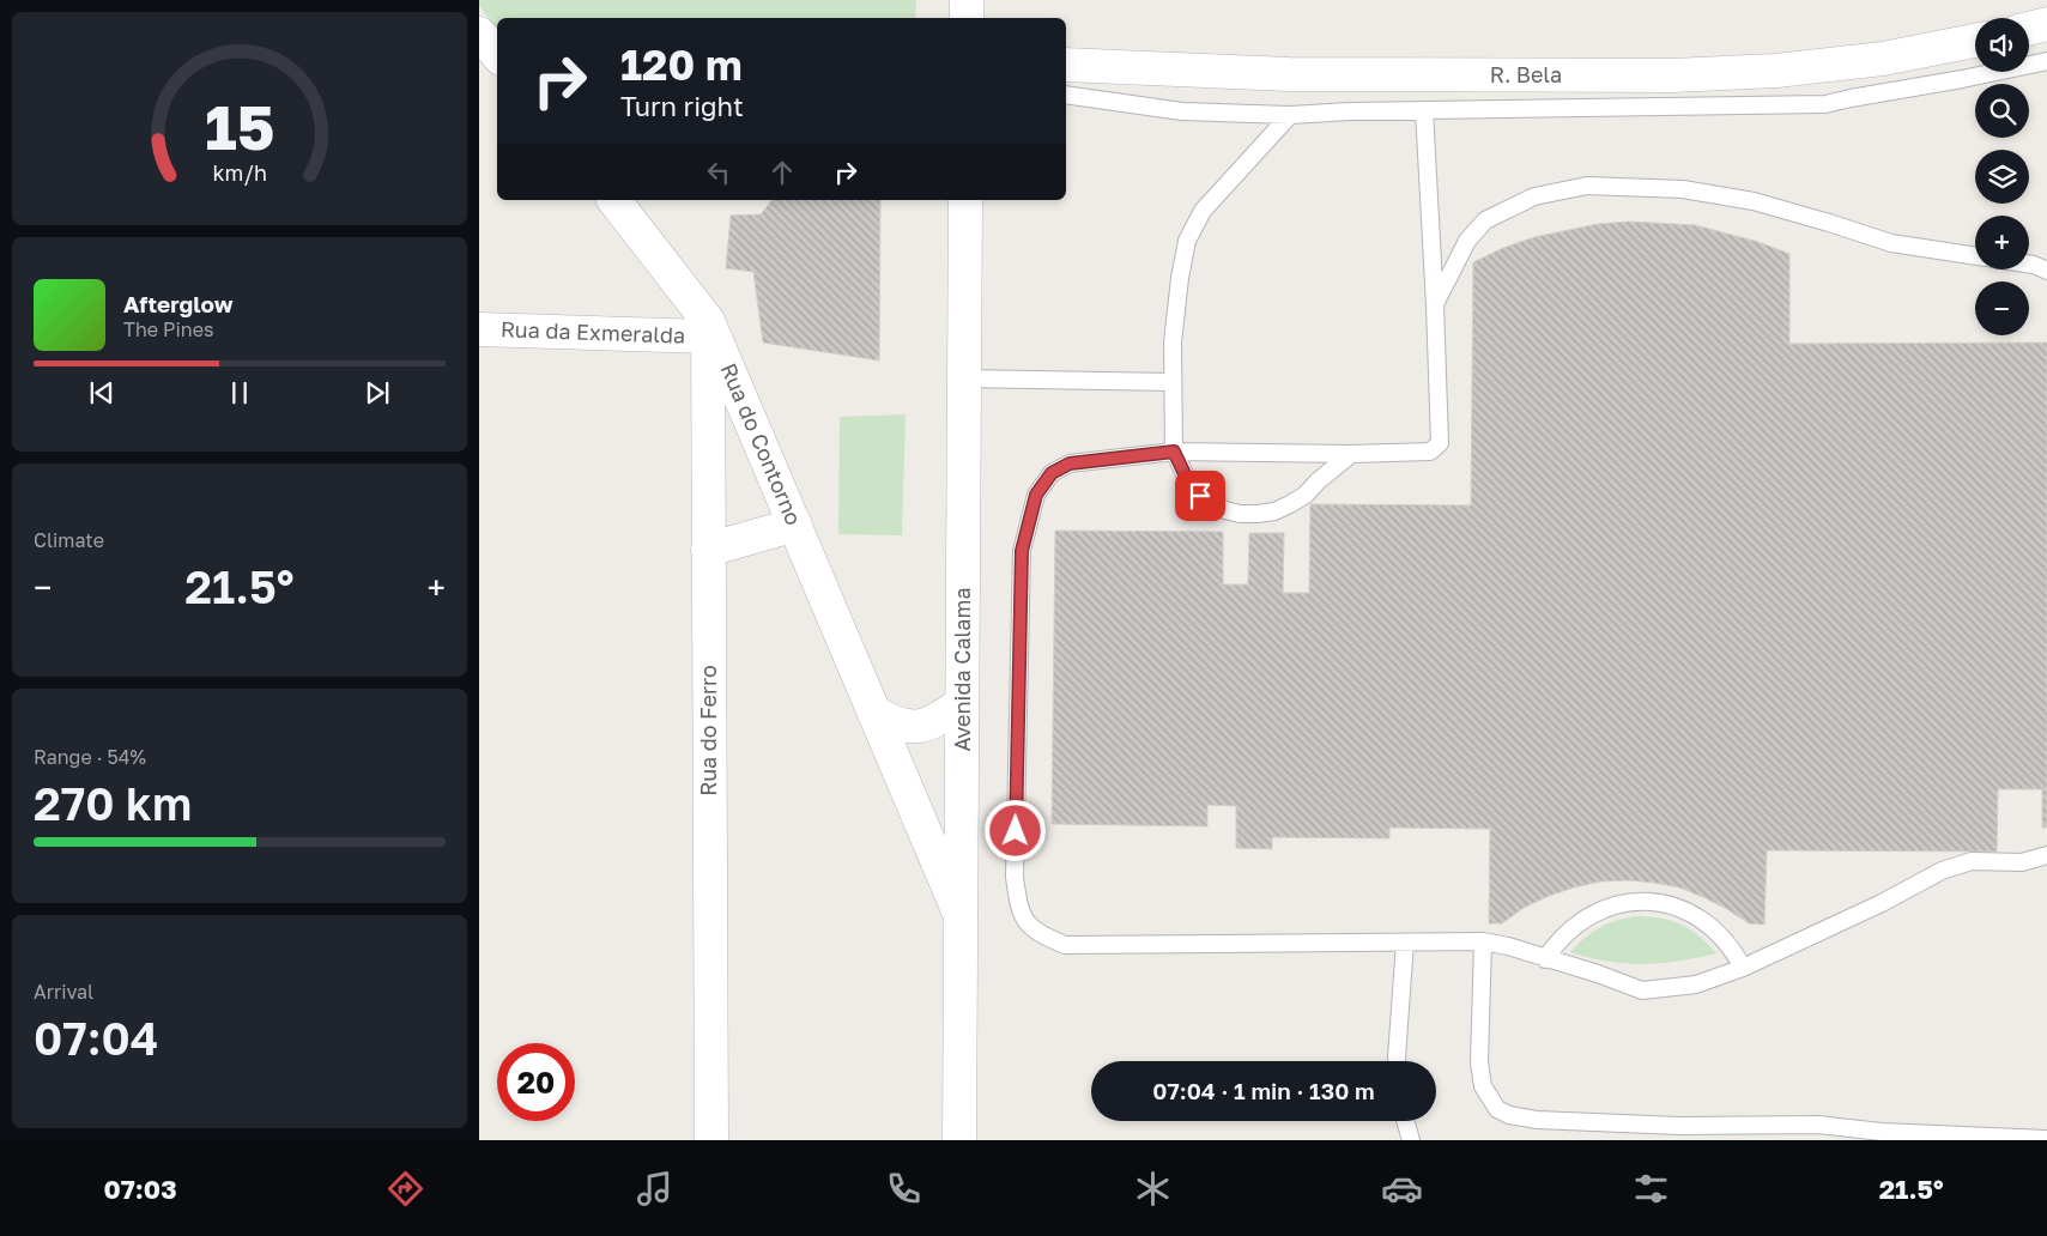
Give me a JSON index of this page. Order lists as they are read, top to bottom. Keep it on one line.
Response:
{"streets":{"street":["R. Bela","Rua da Exmeralda","Rua do Contorno","Avenida Calama","Rua do Ferro"]},"crossings":[["Rua da Exmeralda","Rua do Contorno"],["Rua da Exmeralda","Rua do Ferro"],["Rua do Contorno","Avenida Calama"],["Rua do Contorno","Rua do Ferro"]],"page":{"map_buttons":["+","−"],"turn":["120 m","Turn right"],"song":["Afterglow","The Pines"],"tile":["Climate",["Range · 54%","270 km"],["Arrival","07:04"]],"heat":["−","21.5°","+"],"limit":"20","trip":"07:04 · 1 min · 130 m","tabs":["07:03","21.5°"],"gauge":["15","km/h"]}}
